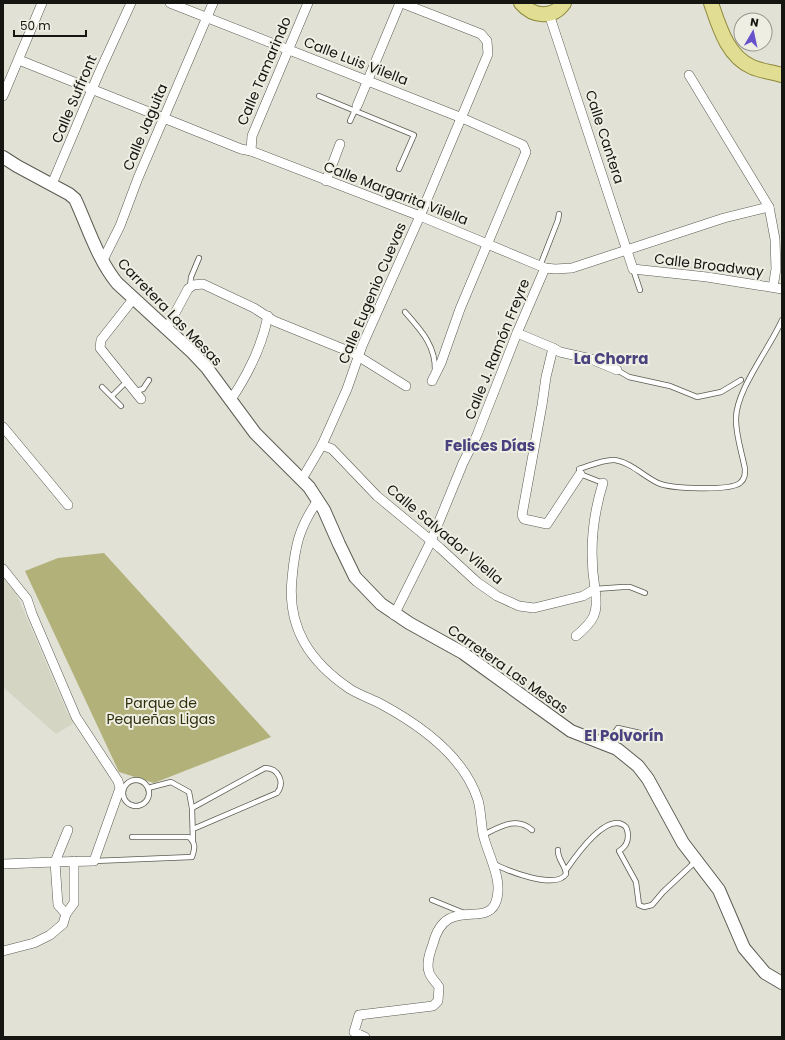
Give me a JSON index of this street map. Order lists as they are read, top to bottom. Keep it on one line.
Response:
{"streets":{"street":["Calle Luis Vilella","Calle Tamarindo","Calle Suffront","Calle Jaguita","Calle Cantera","Calle Margarita Vilella","Calle Broadway","Calle Eugenio Cuevas","Carretera Las Mesas","Calle J. Ramón Freyre","Calle Salvador Vilella"]},"crossings":[["Calle Luis Vilella","Calle Tamarindo"],["Calle Luis Vilella","Calle Jaguita"],["Calle Luis Vilella","Calle Margarita Vilella"],["Calle Luis Vilella","Calle Eugenio Cuevas"],["Calle Tamarindo","Calle Margarita Vilella"],["Calle Suffront","Calle Margarita Vilella"],["Calle Suffront","Carretera Las Mesas"],["Calle Jaguita","Calle Margarita Vilella"],["Calle Jaguita","Carretera Las Mesas"],["Calle Cantera","Calle Margarita Vilella"],["Calle Cantera","Calle Broadway"],["Calle Margarita Vilella","Calle Eugenio Cuevas"],["Calle Margarita Vilella","Calle J. Ramón Freyre"],["Calle Eugenio Cuevas","Carretera Las Mesas"],["Calle Eugenio Cuevas","Calle Salvador Vilella"],["Carretera Las Mesas","Calle J. Ramón Freyre"],["Calle J. Ramón Freyre","Calle Salvador Vilella"]],"districts":["La Chorra","Felices Días","El Polvorín"],"parks":["Parque de Pequeñas Ligas"],"scale_bar":"50 m","north":"top"}
